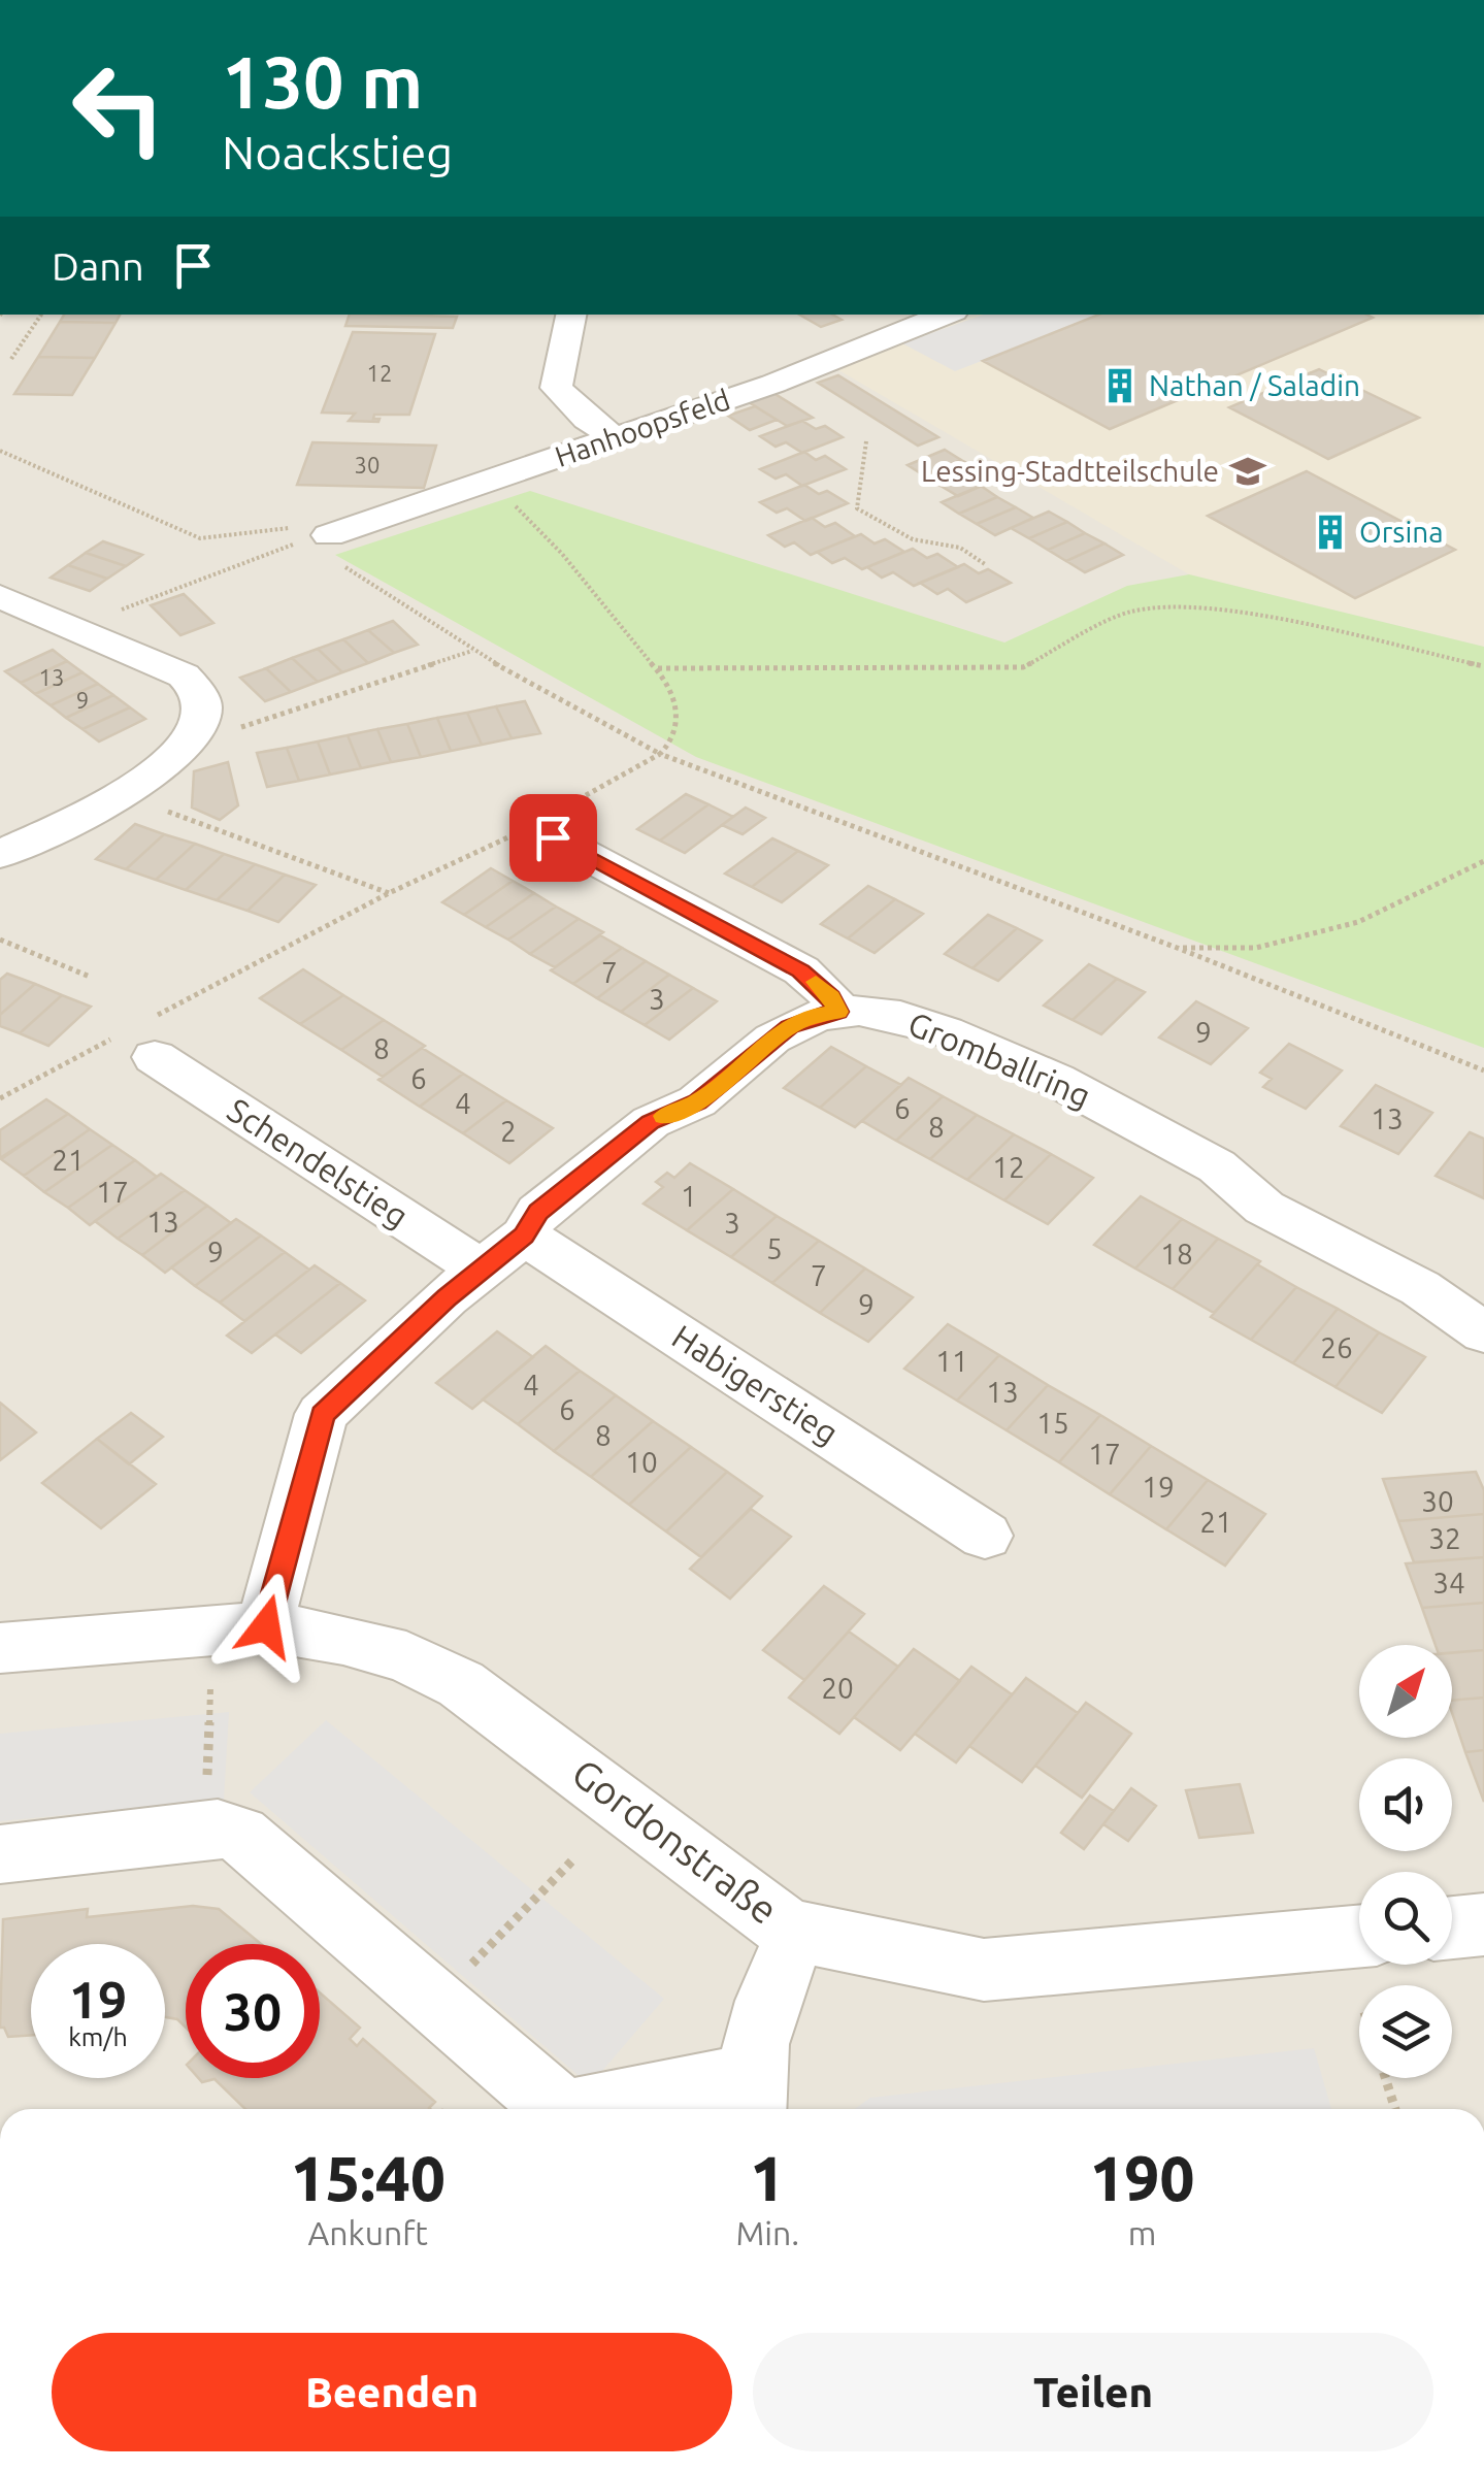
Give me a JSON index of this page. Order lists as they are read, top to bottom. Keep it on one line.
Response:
{"streets":{"street":["Hanhoopsfeld","Gromballring","Schendelstieg","Habigerstieg","Gordonstraße"]},"crossings":[["Gromballring","Schendelstieg"],["Gromballring","Habigerstieg"],["Gromballring","Gordonstraße"]],"places":{"building":["Nathan / Saladin","Orsina"],"school or university":["Lessing-Stadtteilschule"]},"house_numbers":["12","30","13","9","7","3","9","8","6","4","6","13","8","2","21","12","17","1","13","3","5","9","18","7","9","26","11","4","13","6","15","8","17","10","19","30","21","32","34","20"],"north":"top right","page":{"turn":["130 m","Noackstieg"],"then":"Dann","speed":"19 km/h","limit":"30","eta":["15:40","Ankunft","1","Min.","190","m"],"buttons":["Beenden","Teilen"]}}
